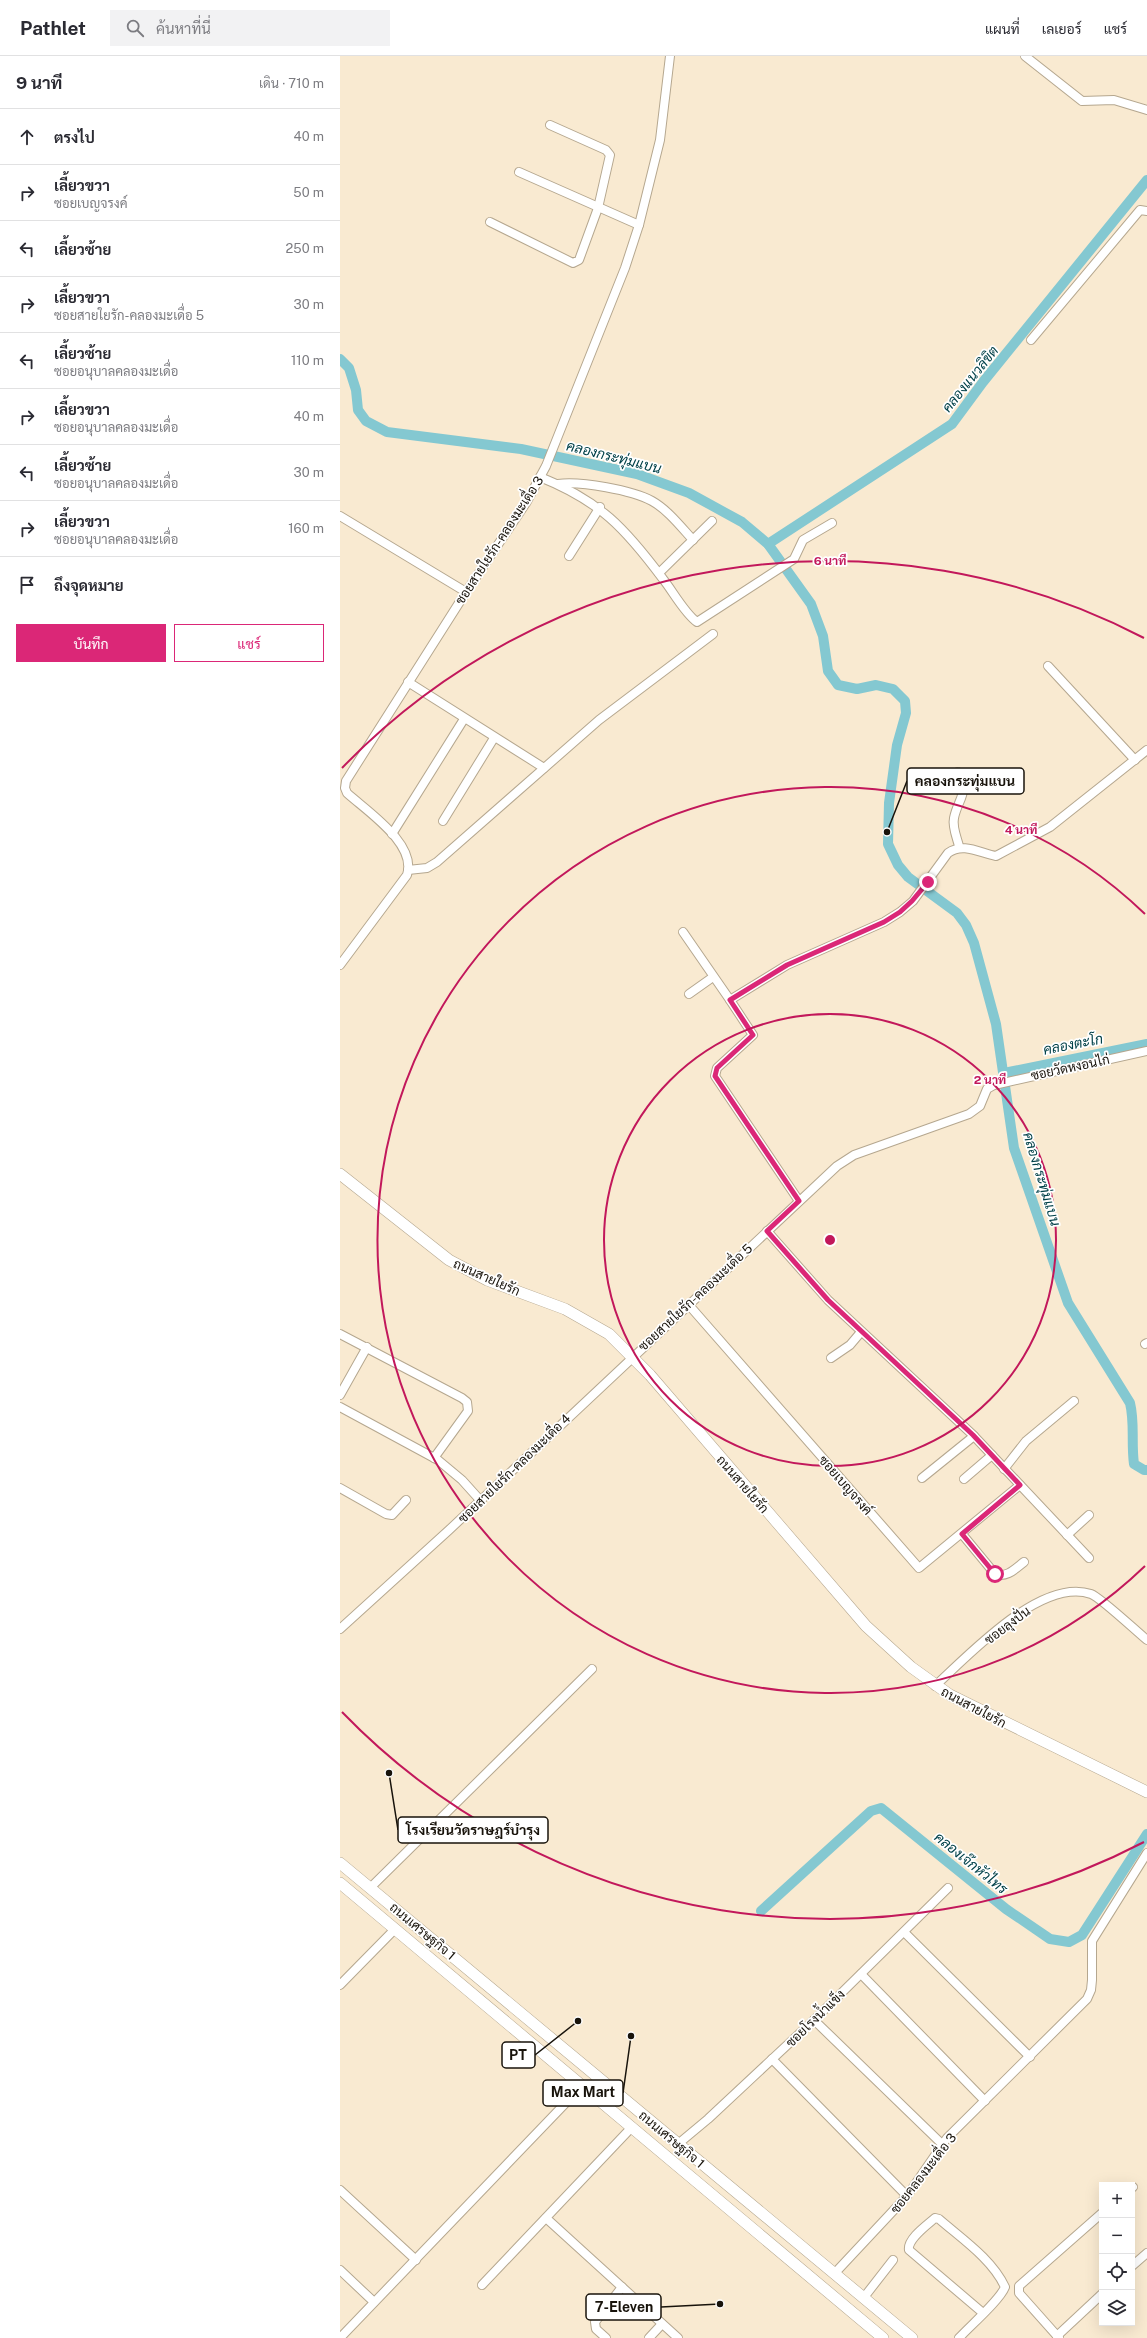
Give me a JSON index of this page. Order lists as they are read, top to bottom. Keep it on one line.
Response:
{"streets":{"main road":["ถนนสายใยรัก","ถนนเศรษฐกิจ 1"],"street":["ซอยสายใยรัก-คลองมะเดื่อ 3","ซอยวัดหงอนไก่","ซอยสายใยรัก-คลองมะเดื่อ 5","ซอยสายใยรัก-คลองมะเดื่อ 4","ซอยเบญจรงค์","ซอยลุงปั่น","ซอยโรงน้ำแข็ง","ซอยคลองมะเดื่อ 3"]},"crossings":[["ซอยวัดหงอนไก่","ซอยสายใยรัก-คลองมะเดื่อ 5"],["ถนนสายใยรัก","ซอยสายใยรัก-คลองมะเดื่อ 5"],["ถนนสายใยรัก","ซอยสายใยรัก-คลองมะเดื่อ 4"],["ถนนสายใยรัก","ซอยลุงปั่น"],["ซอยสายใยรัก-คลองมะเดื่อ 5","ซอยสายใยรัก-คลองมะเดื่อ 4"],["ซอยสายใยรัก-คลองมะเดื่อ 5","ซอยเบญจรงค์"],["ถนนเศรษฐกิจ 1","ซอยโรงน้ำแข็ง"],["ถนนเศรษฐกิจ 1","ซอยคลองมะเดื่อ 3"]],"water":["คลองแนวลิขิต","คลองกระทุ่มแบน","คลองตะโก","คลองเจ๊กหัวไทร"],"places":["คลองกระทุ่มแบน","โรงเรียนวัดราษฎร์บํารุง","PT","Max Mart","7-Eleven"],"page":{"header":"Pathlet","search":"ค้นหาที่นี่","nav":["แผนที่","เลเยอร์","แชร์"],"heading":["9 นาที","เดิน · 710 m"],"list":[["ตรงไป","40 m"],["เลี้ยวขวา","ซอยเบญจรงค์","50 m"],["เลี้ยวซ้าย","250 m"],["เลี้ยวขวา","ซอยสายใยรัก-คลองมะเดื่อ 5","30 m"],["เลี้ยวซ้าย","ซอยอนุบาลคลองมะเดื่อ","110 m"],["เลี้ยวขวา","ซอยอนุบาลคลองมะเดื่อ","40 m"],["เลี้ยวซ้าย","ซอยอนุบาลคลองมะเดื่อ","30 m"],["เลี้ยวขวา","ซอยอนุบาลคลองมะเดื่อ","160 m"],"ถึงจุดหมาย"],"buttons":["บันทึก","แชร์"],"map_buttons":["+","−"]},"rings":["6 นาที","4 นาที","2 นาที"]}
